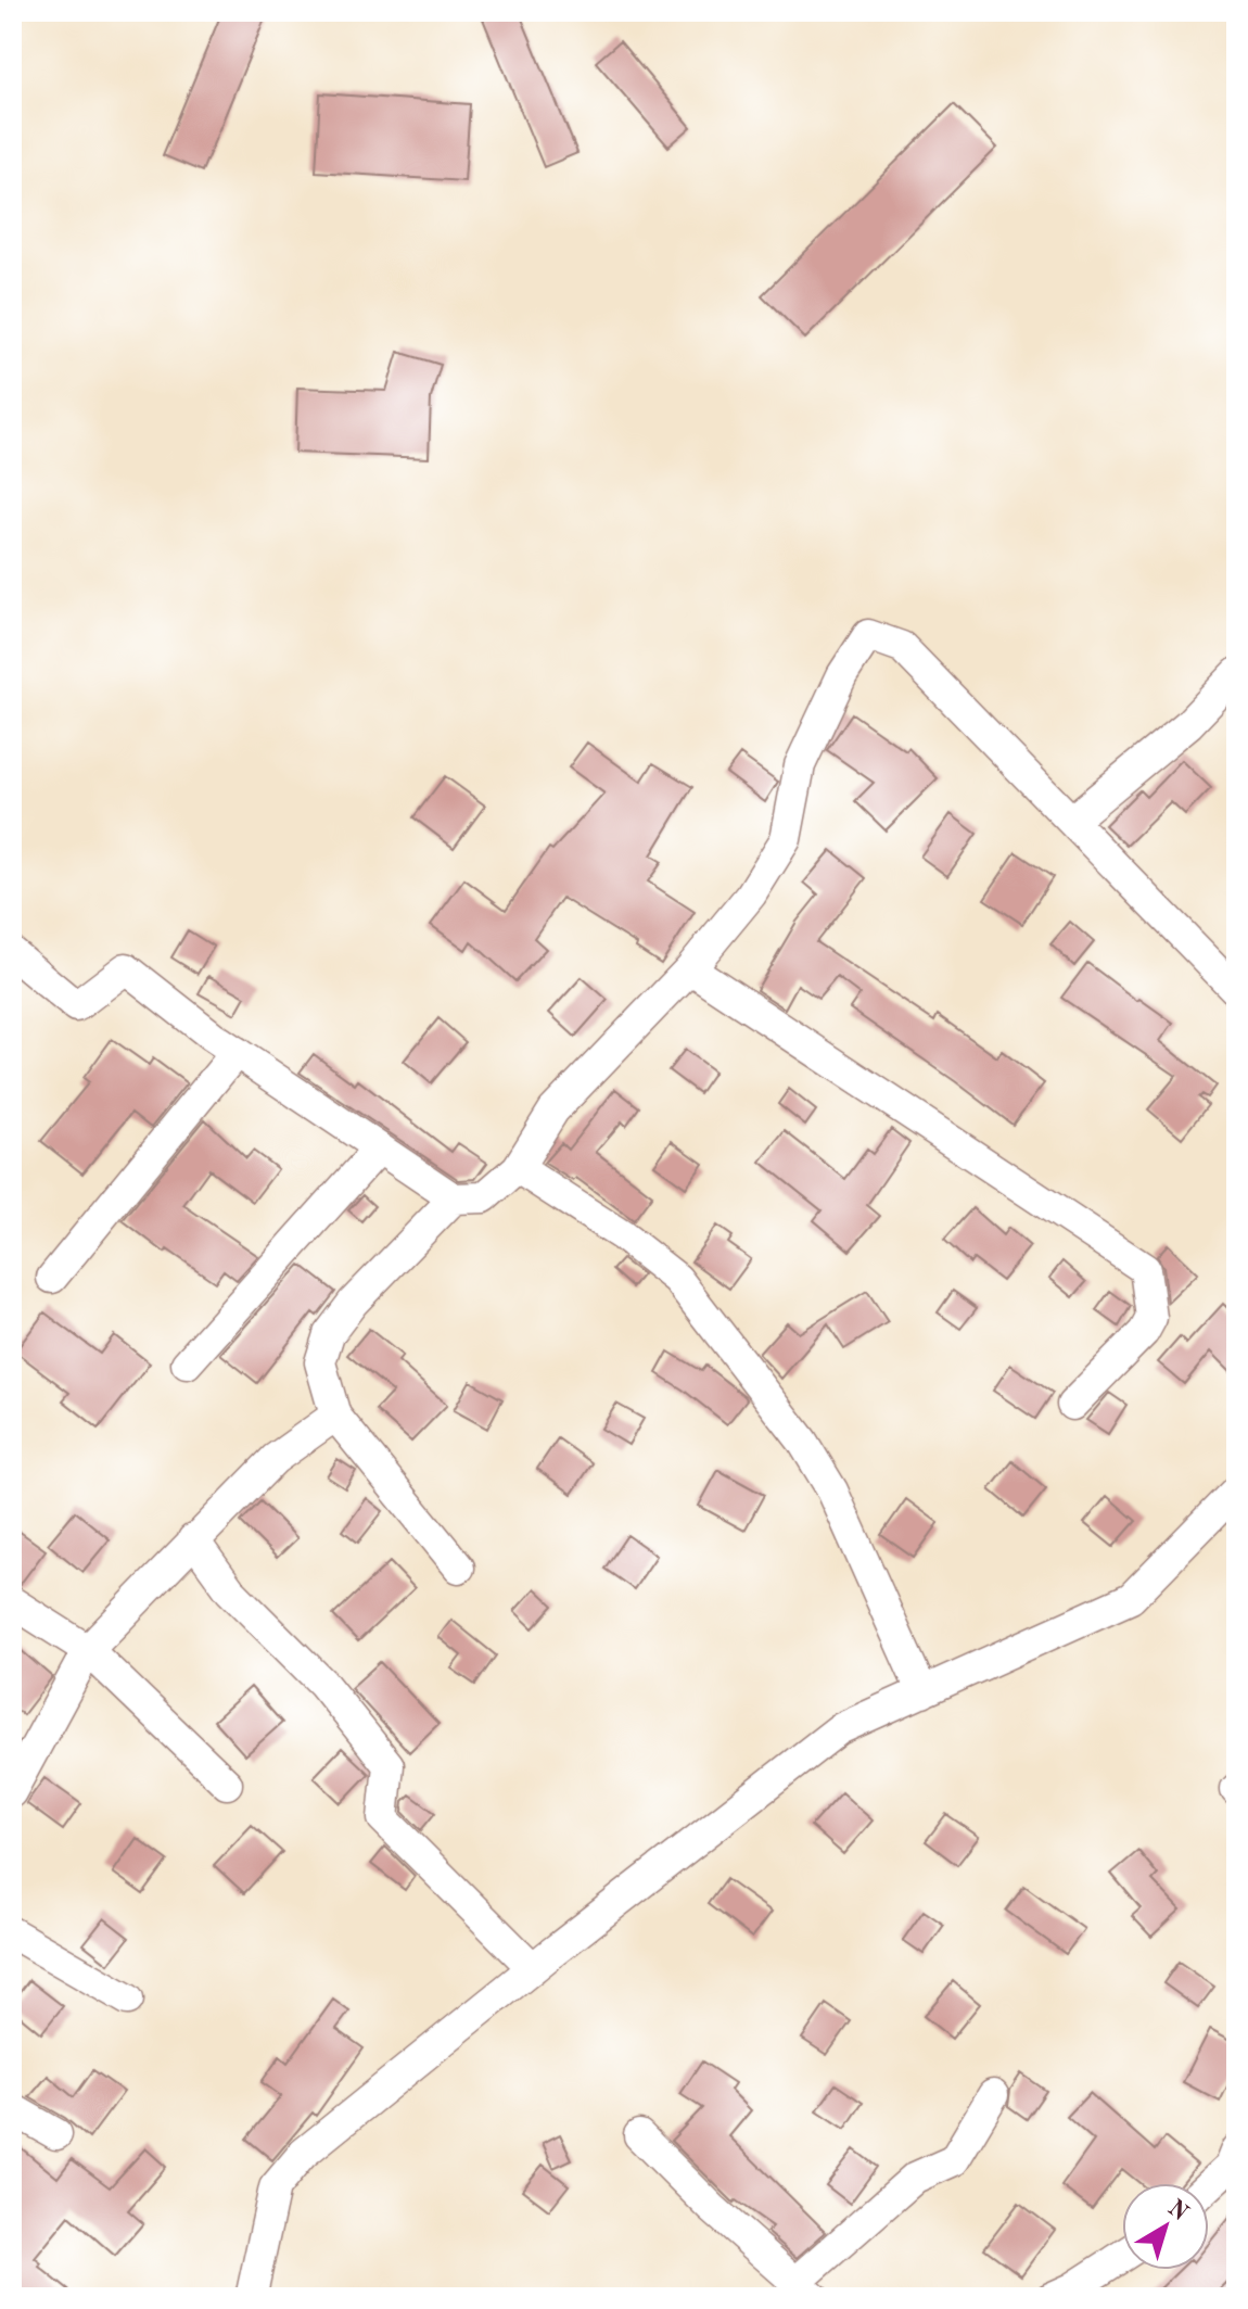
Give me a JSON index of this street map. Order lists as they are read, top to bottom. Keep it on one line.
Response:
{"north":"top right"}
